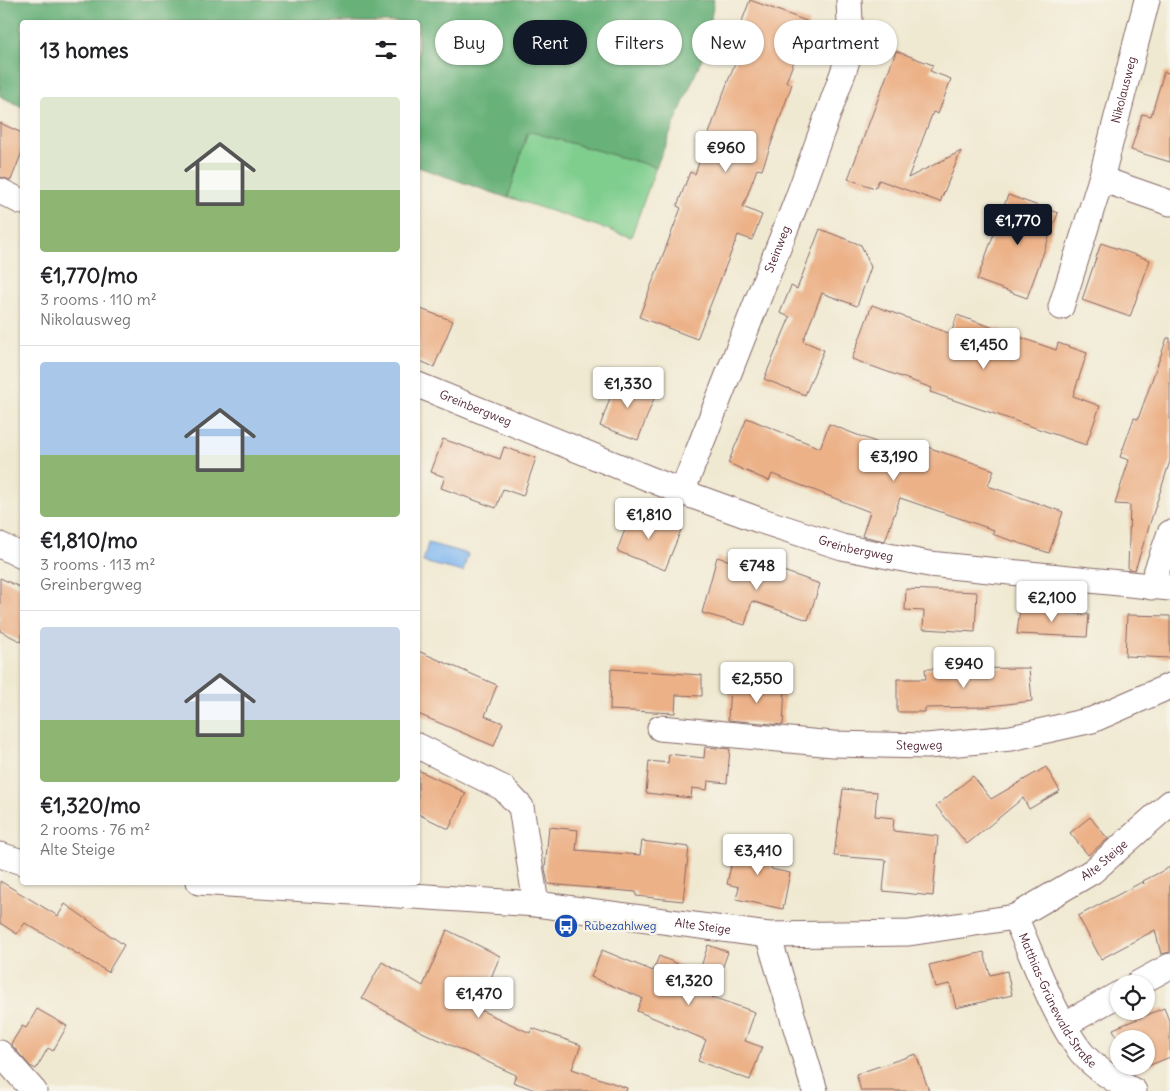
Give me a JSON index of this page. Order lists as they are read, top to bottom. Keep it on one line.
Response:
{"streets":{"street":["Nikolausweg","Steinweg","Greinbergweg","Stegweg","Alte Steige","Matthias-Grünewald-Straße"]},"crossings":[["Steinweg","Greinbergweg"],["Alte Steige","Matthias-Grünewald-Straße"]],"places":{"bus stop":["Rübezahlweg"]},"page":{"chip":["Buy","Rent","Filters","New","Apartment"],"heading":"13 homes","list":[{"name":"€1,770/mo","note":"3 rooms · 110 m² · Nikolausweg"},{"name":"€1,810/mo","note":"3 rooms · 113 m² · Greinbergweg"},{"name":"€1,320/mo","note":"2 rooms · 76 m² · Alte Steige"}],"price":["€960","€1,770","€1,450","€1,330","€3,190","€1,810","€748","€2,100","€940","€2,550","€3,410","€1,320","€1,470"]}}
